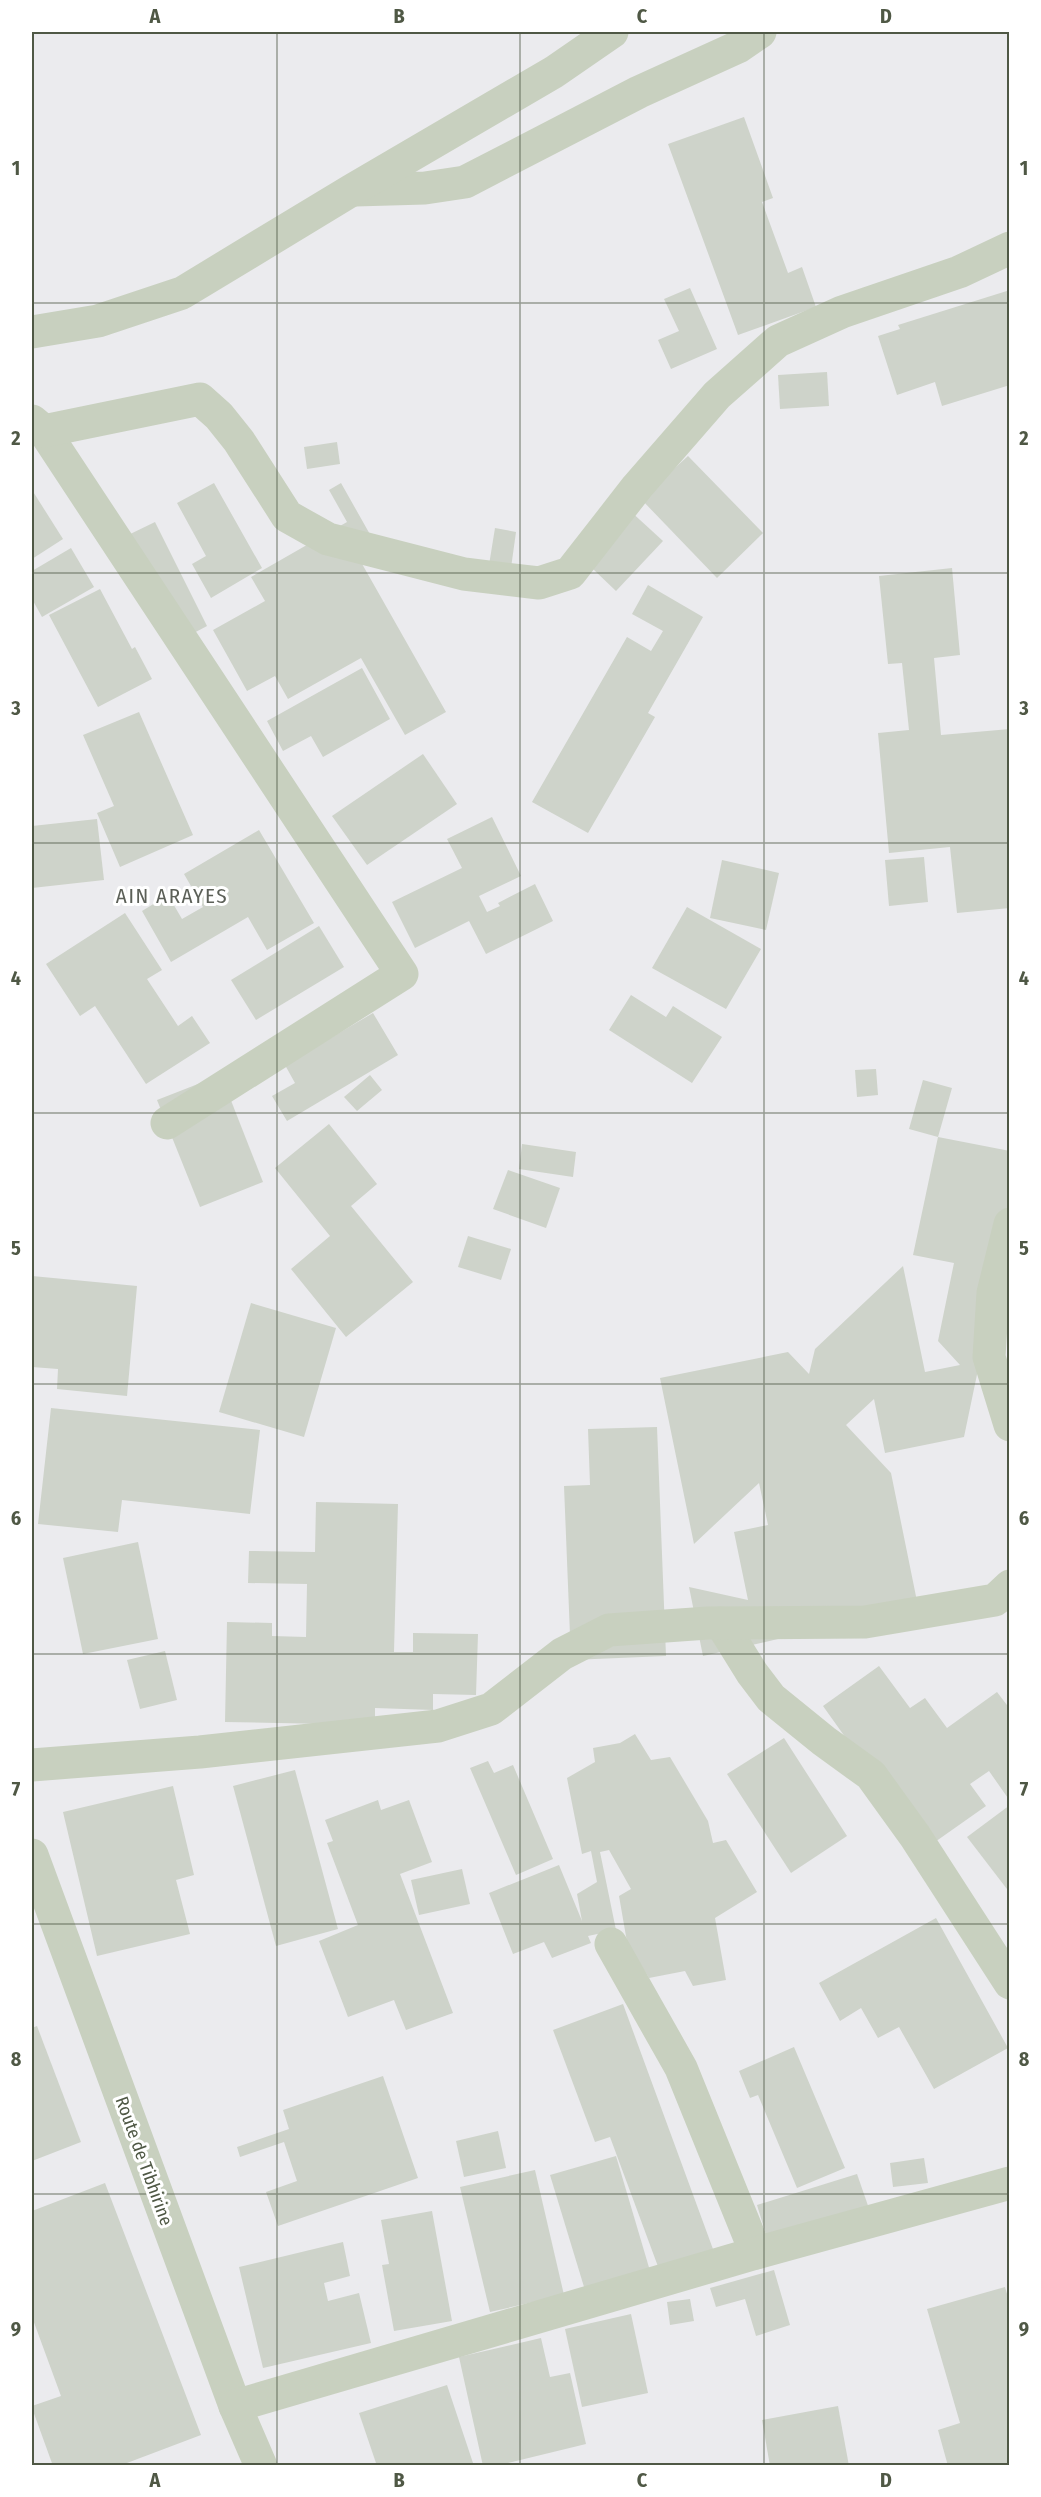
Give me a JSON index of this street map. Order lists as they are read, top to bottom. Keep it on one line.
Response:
{"streets":{"street":["Route de Tibhirine"]},"districts":["AIN ARAYES"],"grid":{"columns":["A","B","C","D"],"rows":["1","2","3","4","5","6","7","8","9"]}}
